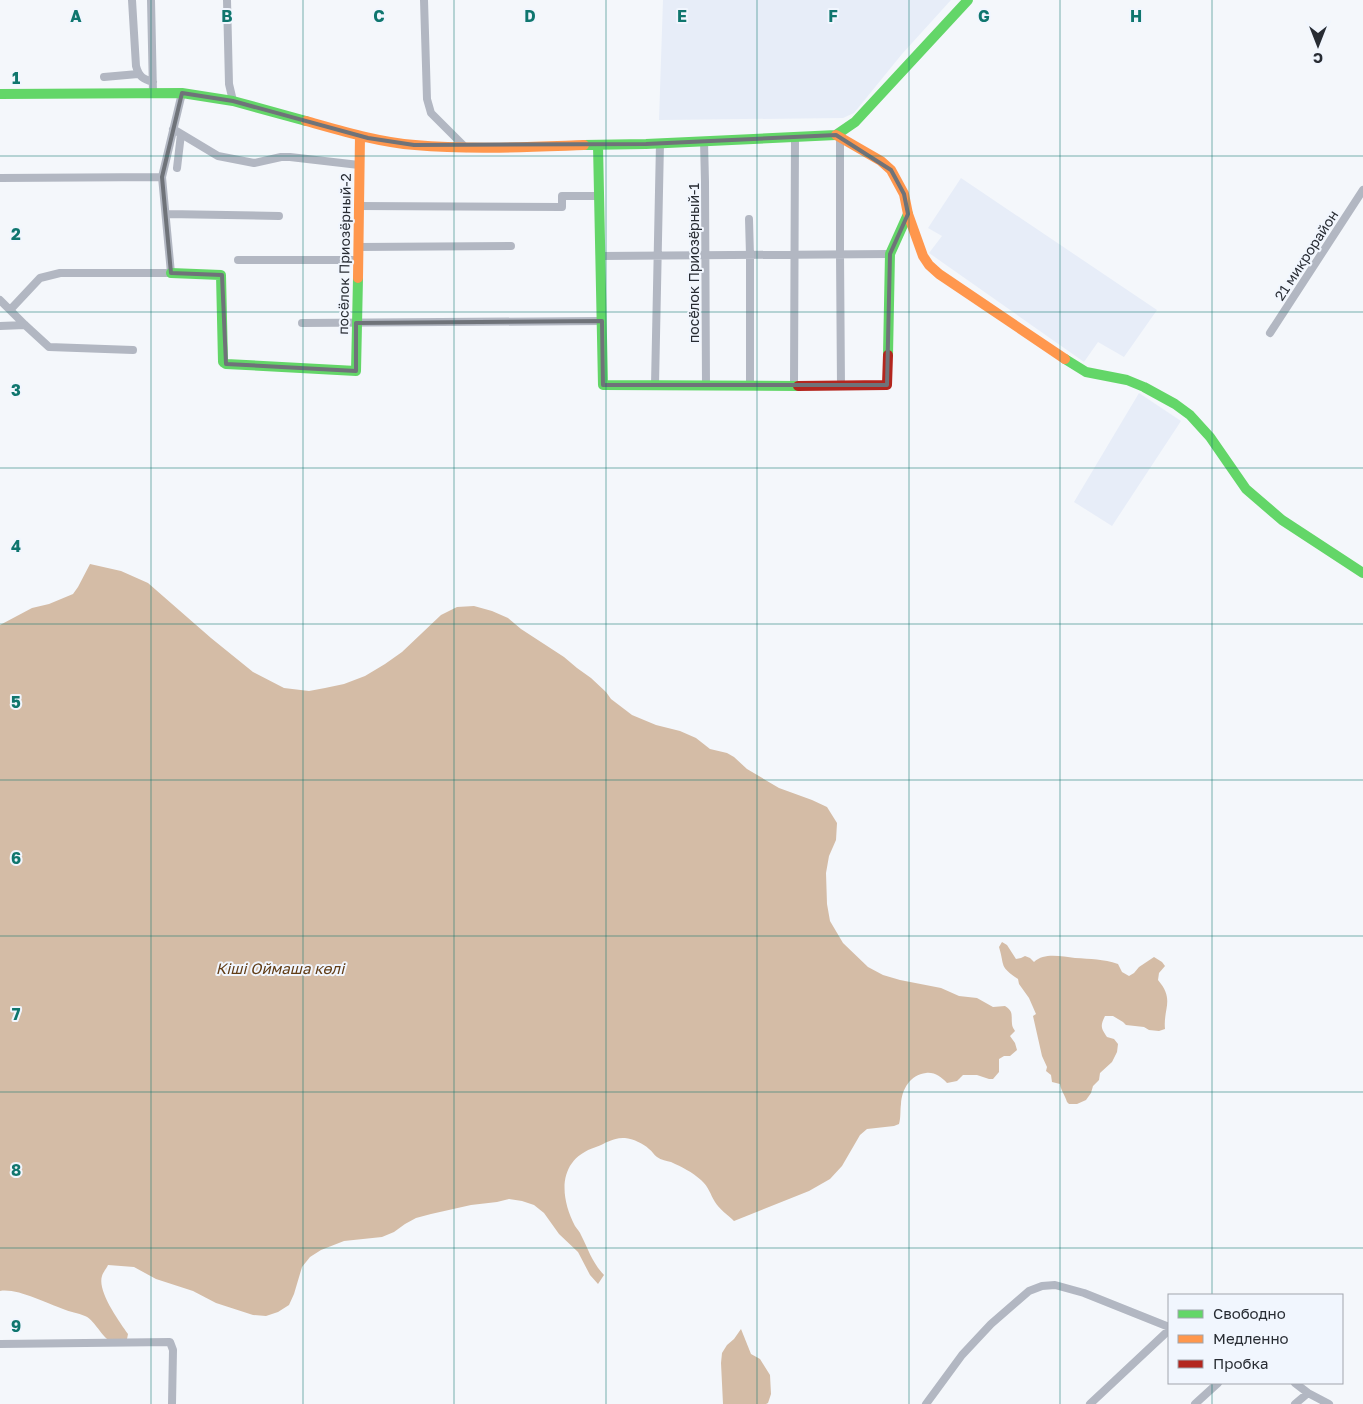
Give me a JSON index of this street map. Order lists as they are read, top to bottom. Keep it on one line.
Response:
{"streets":{"street":["посёлок Приозёрный-2","21 микрорайон","посёлок Приозёрный-1"]},"water":["Кіші Оймаша көлi"],"legend":["Свободно","Медленно","Пробка"],"north":"bottom","grid":{"columns":["A","B","C","D","E","F","G","H"],"rows":["1","2","3","4","5","6","7","8","9"]}}
